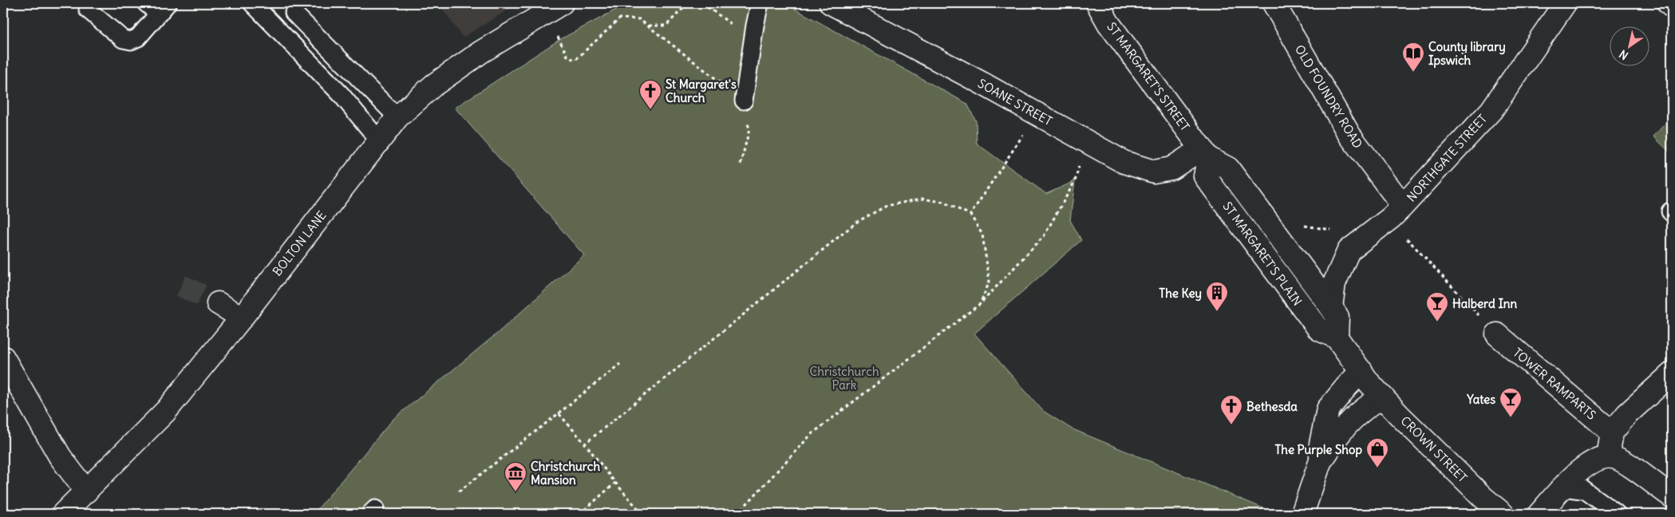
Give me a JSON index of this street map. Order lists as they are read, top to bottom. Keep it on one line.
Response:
{"streets":{"main road":["ST MARGARET'S STREET","OLD FOUNDRY ROAD","SOANE STREET","NORTHGATE STREET","BOLTON LANE","ST MARGARET'S PLAIN","TOWER RAMPARTS","CROWN STREET"]},"crossings":[["ST MARGARET'S STREET","SOANE STREET"],["ST MARGARET'S STREET","ST MARGARET'S PLAIN"],["OLD FOUNDRY ROAD","NORTHGATE STREET"],["SOANE STREET","ST MARGARET'S PLAIN"],["NORTHGATE STREET","ST MARGARET'S PLAIN"],["ST MARGARET'S PLAIN","CROWN STREET"]],"parks":["Christchurch Park"],"places":{"library":["County library Ipswich"],"church":["St Margaret's Church","Bethesda"],"building":["The Key"],"bar":["Halberd Inn","Yates"],"shop":["The Purple Shop"],"museum":["Christchurch Mansion"]},"north":"bottom left"}
